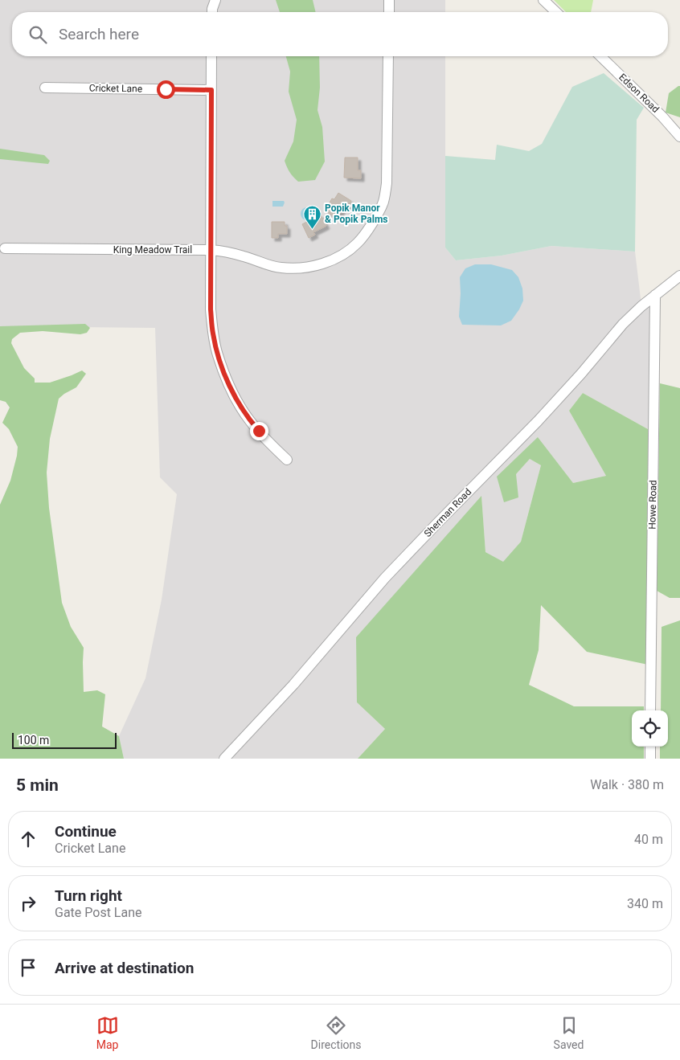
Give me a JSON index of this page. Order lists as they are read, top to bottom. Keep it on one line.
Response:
{"streets":{"street":["Cricket Lane","Edson Road","King Meadow Trail","Howe Road","Sherman Road"]},"crossings":[["Howe Road","Sherman Road"]],"places":{"building":["Popik Manor & Popik Palms"]},"scale_bar":"100 m","page":{"search":"Search here","scale":"100 m","heading":["5 min","Walk · 380 m"],"list":[["Continue","Cricket Lane","40 m"],["Turn right","Gate Post Lane","340 m"],"Arrive at destination"],"nav":["Map","Directions","Saved"]}}
